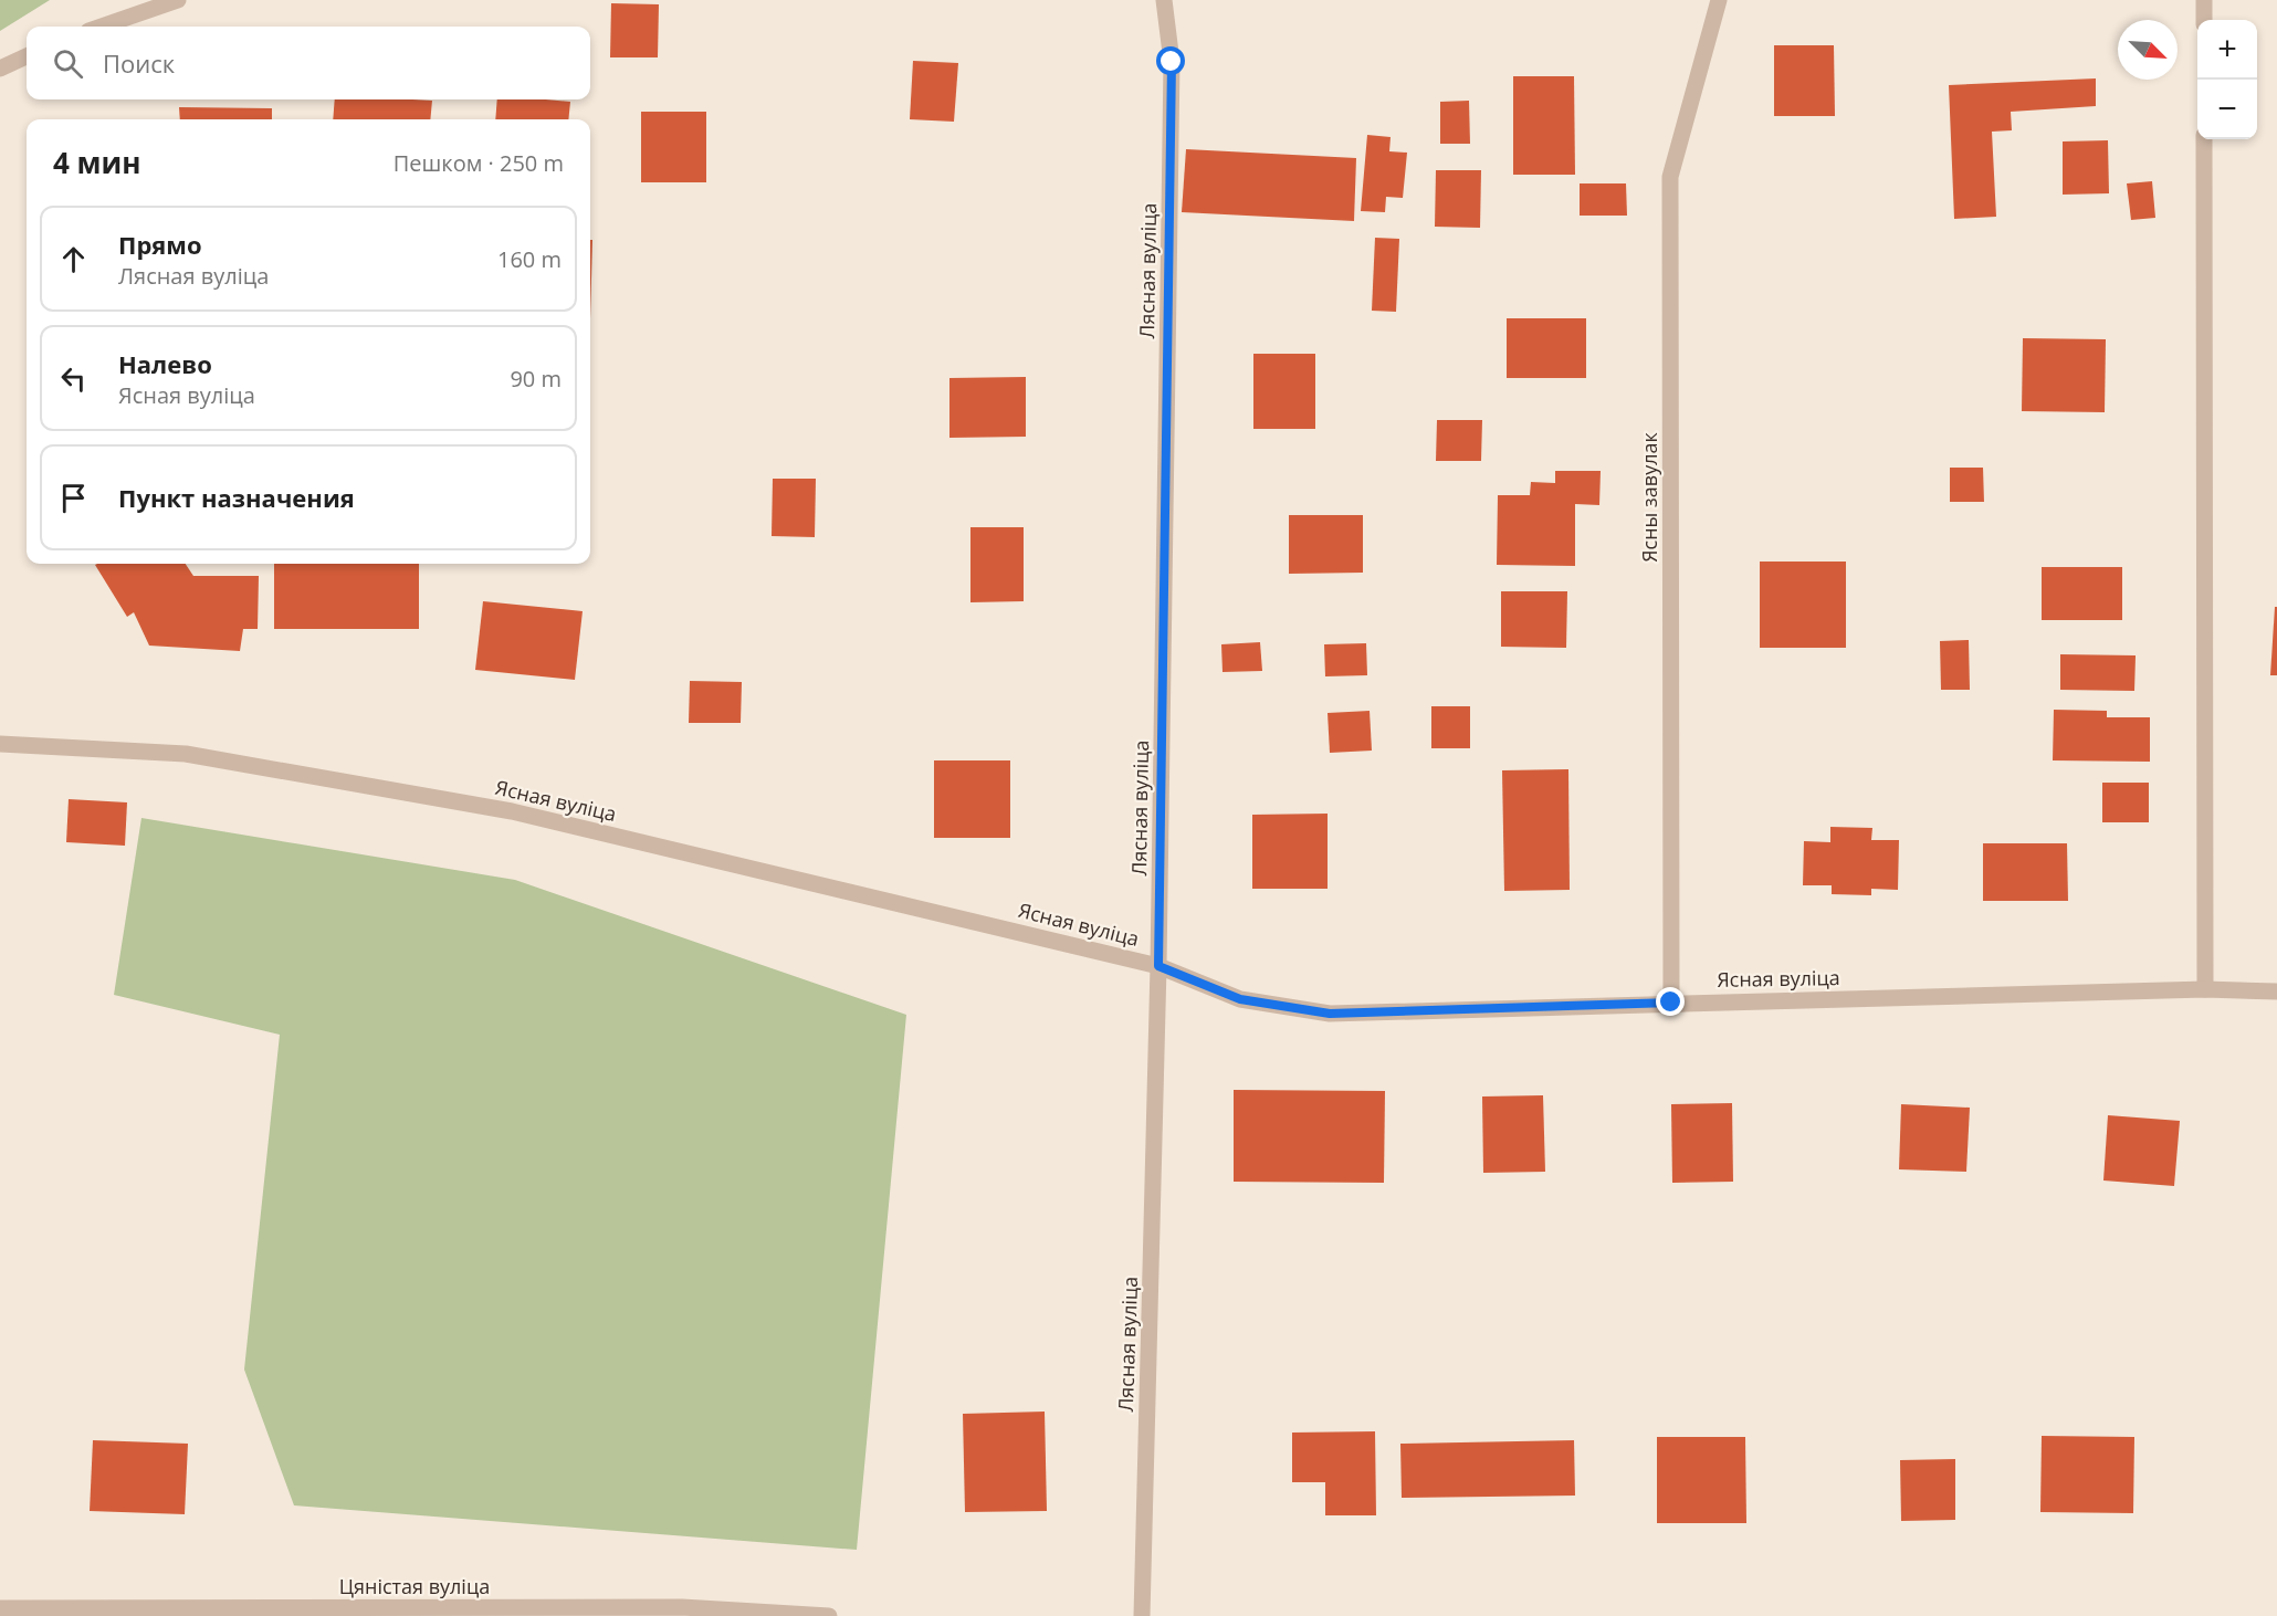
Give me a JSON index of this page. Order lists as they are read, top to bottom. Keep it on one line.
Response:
{"streets":{"street":["Лясная вуліца","Ясны завулак","Ясная вуліца","Цяністая вуліца"]},"crossings":[["Лясная вуліца","Ясная вуліца"],["Ясны завулак","Ясная вуліца"]],"north":"bottom right","page":{"map_buttons":["+","−"],"search":"Поиск","heading":["4 мин","Пешком · 250 m"],"list":[["Прямо","Лясная вуліца","160 m"],["Налево","Ясная вуліца","90 m"],"Пункт назначения"]}}
